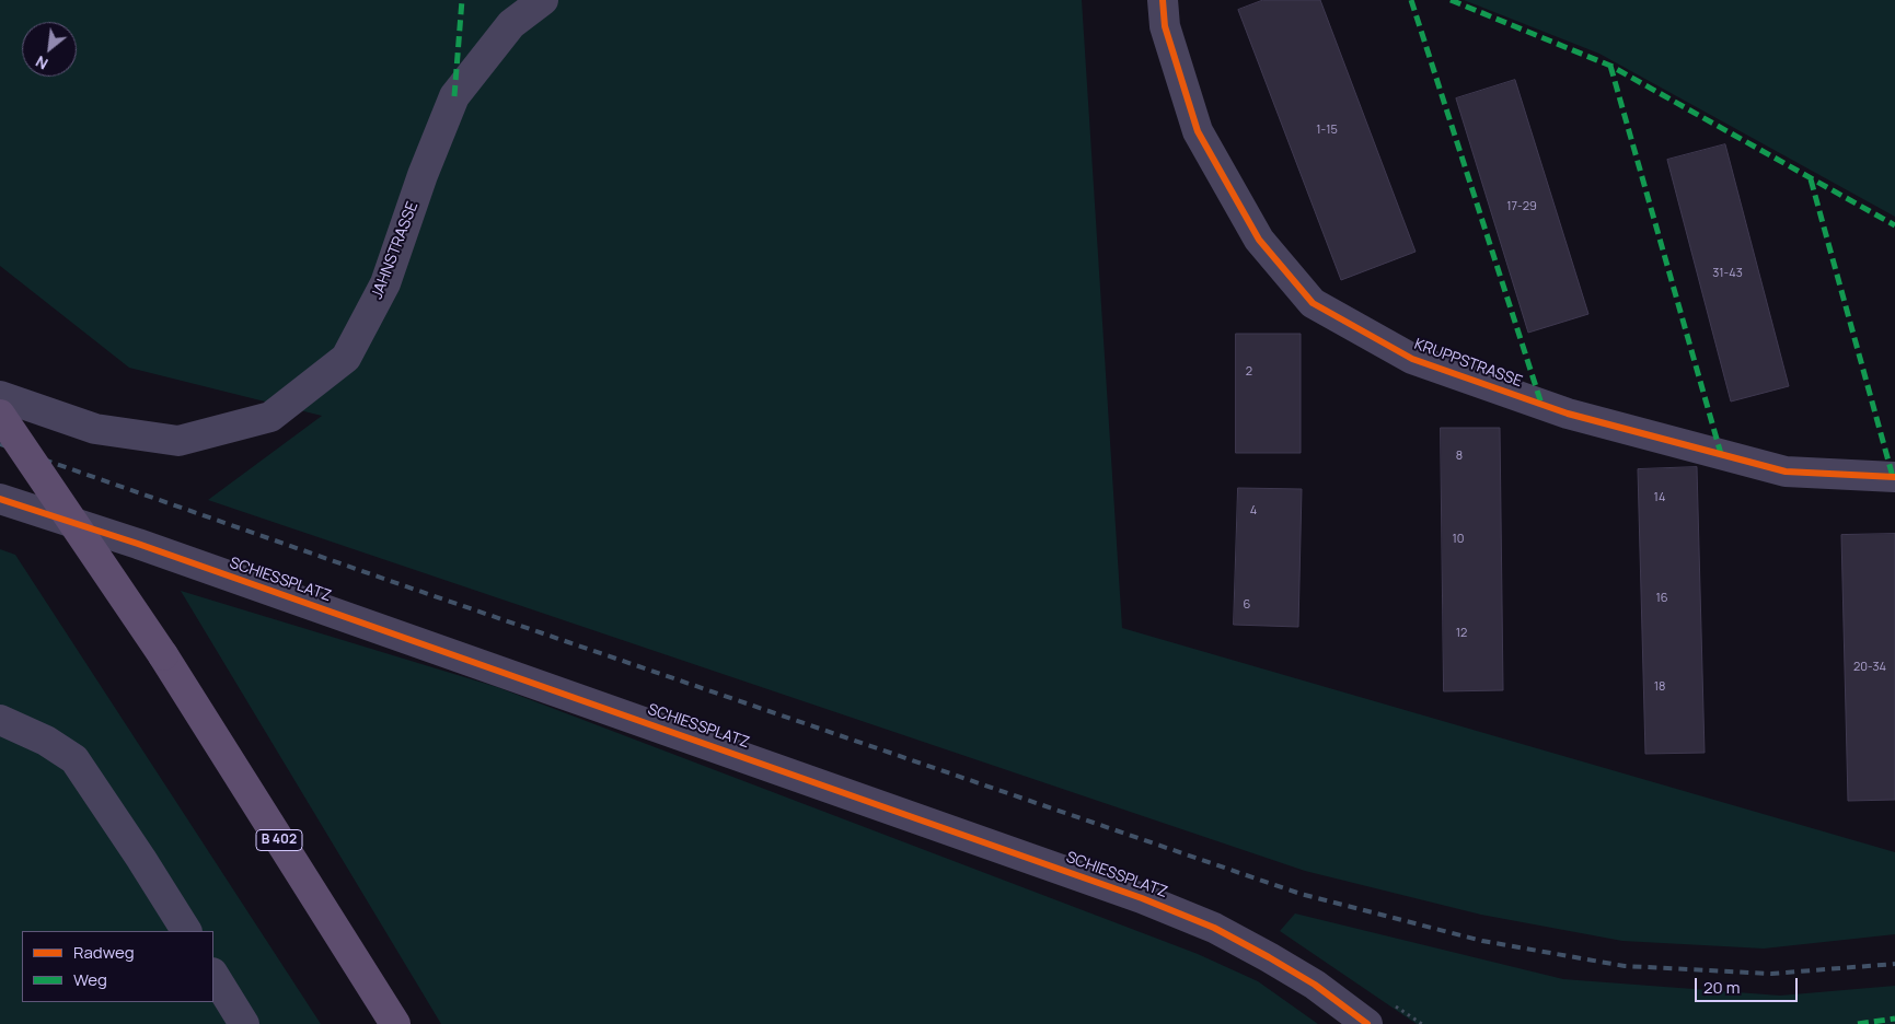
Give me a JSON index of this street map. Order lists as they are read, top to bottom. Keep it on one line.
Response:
{"streets":{"main road":["B 402"],"street":["JAHNSTRASSE","KRUPPSTRASSE","SCHIESSPLATZ"]},"house_numbers":["1-15","17-29","31-43","2","8","14","4","10","16","6","12","20-34","18"],"legend":["Radweg","Weg"],"scale_bar":"20 m","north":"bottom left"}
